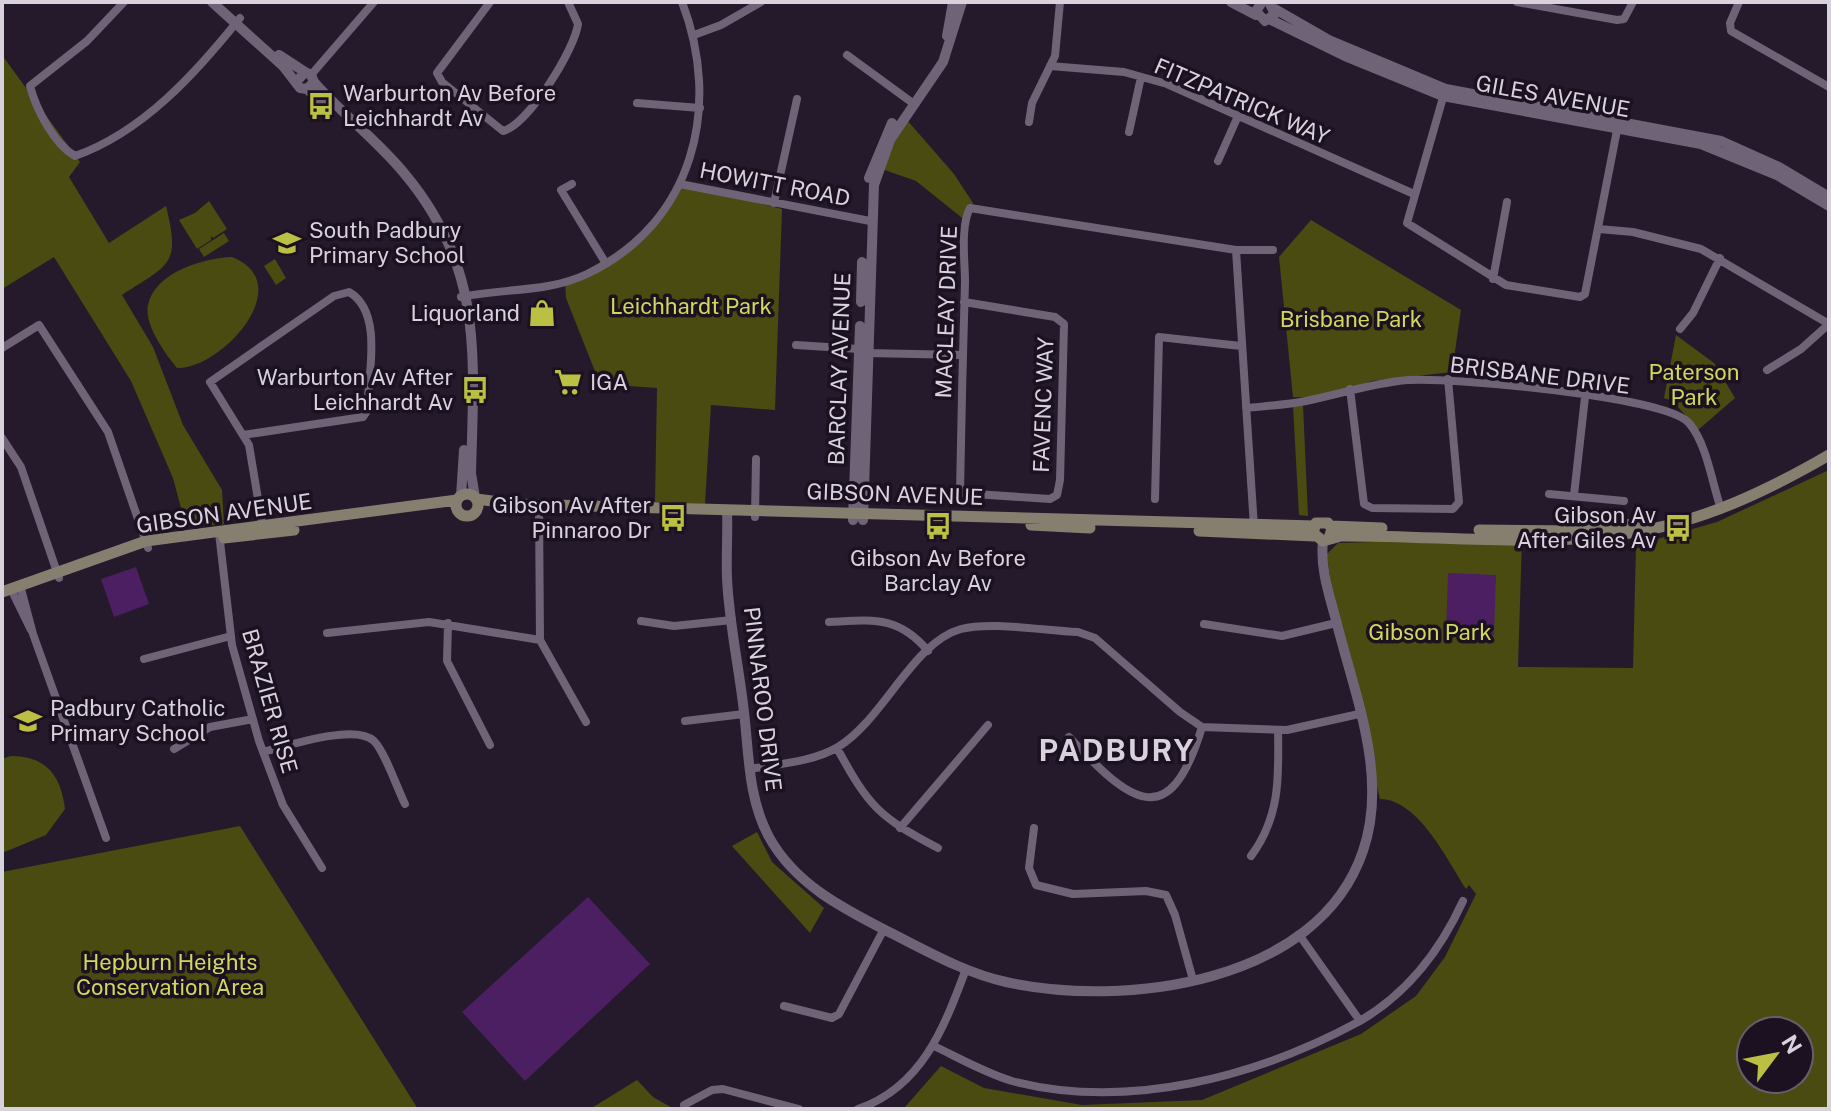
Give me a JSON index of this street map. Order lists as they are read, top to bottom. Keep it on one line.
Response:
{"streets":{"main road":["GIBSON AVENUE"],"street":["GILES AVENUE","FITZPATRICK WAY","HOWITT ROAD","MACLEAY DRIVE","BARCLAY AVENUE","BRISBANE DRIVE","FAVENC WAY","PINNAROO DRIVE","BRAZIER RISE"]},"crossings":[["HOWITT ROAD","BARCLAY AVENUE"],["MACLEAY DRIVE","FAVENC WAY"],["BARCLAY AVENUE","GIBSON AVENUE"],["BRISBANE DRIVE","GIBSON AVENUE"],["GIBSON AVENUE","PINNAROO DRIVE"],["GIBSON AVENUE","BRAZIER RISE"]],"districts":["PADBURY"],"parks":["Leichhardt Park","Brisbane Park","Paterson Park","Gibson Park","Hepburn Heights Conservation Area"],"places":{"bus stop":["Warburton Av Before Leichhardt Av","Warburton Av After Leichhardt Av","Gibson Av After Pinnaroo Dr","Gibson Av Before Barclay Av","Gibson Av After Giles Av"],"school or university":["South Padbury Primary School","Padbury Catholic Primary School"],"shop":["Liquorland"],"supermarket":["IGA"]},"north":"top right"}
